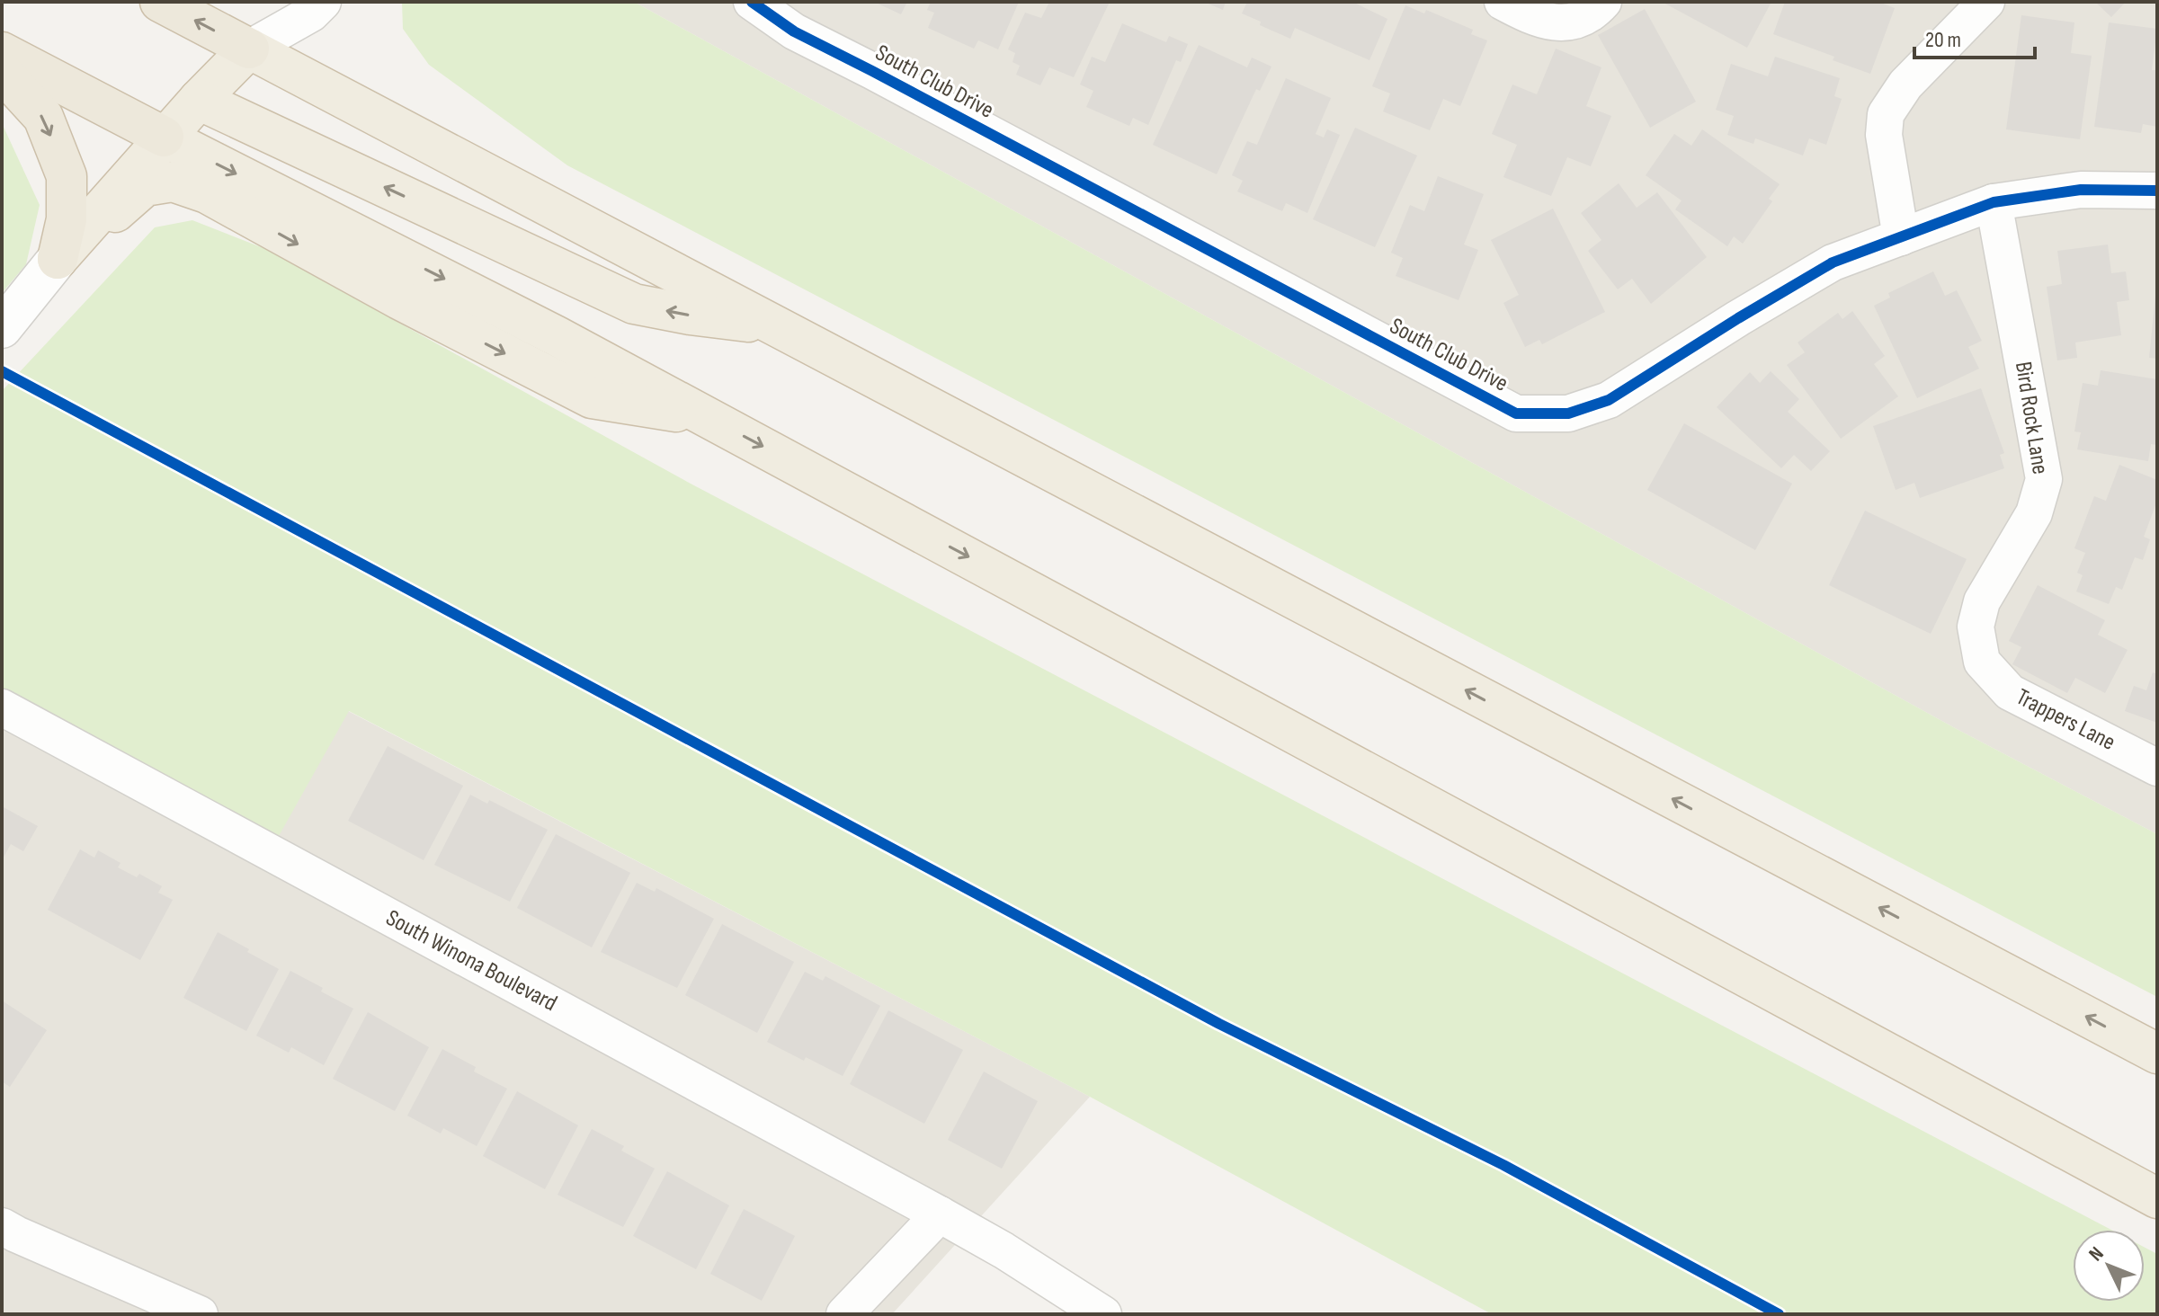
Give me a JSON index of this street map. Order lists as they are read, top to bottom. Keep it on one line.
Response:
{"streets":{"street":["South Club Drive","Bird Rock Lane","Trappers Lane","South Winona Boulevard"]},"crossings":[["South Club Drive","Bird Rock Lane"],["Bird Rock Lane","Trappers Lane"]],"scale_bar":"20 m","north":"top left"}
